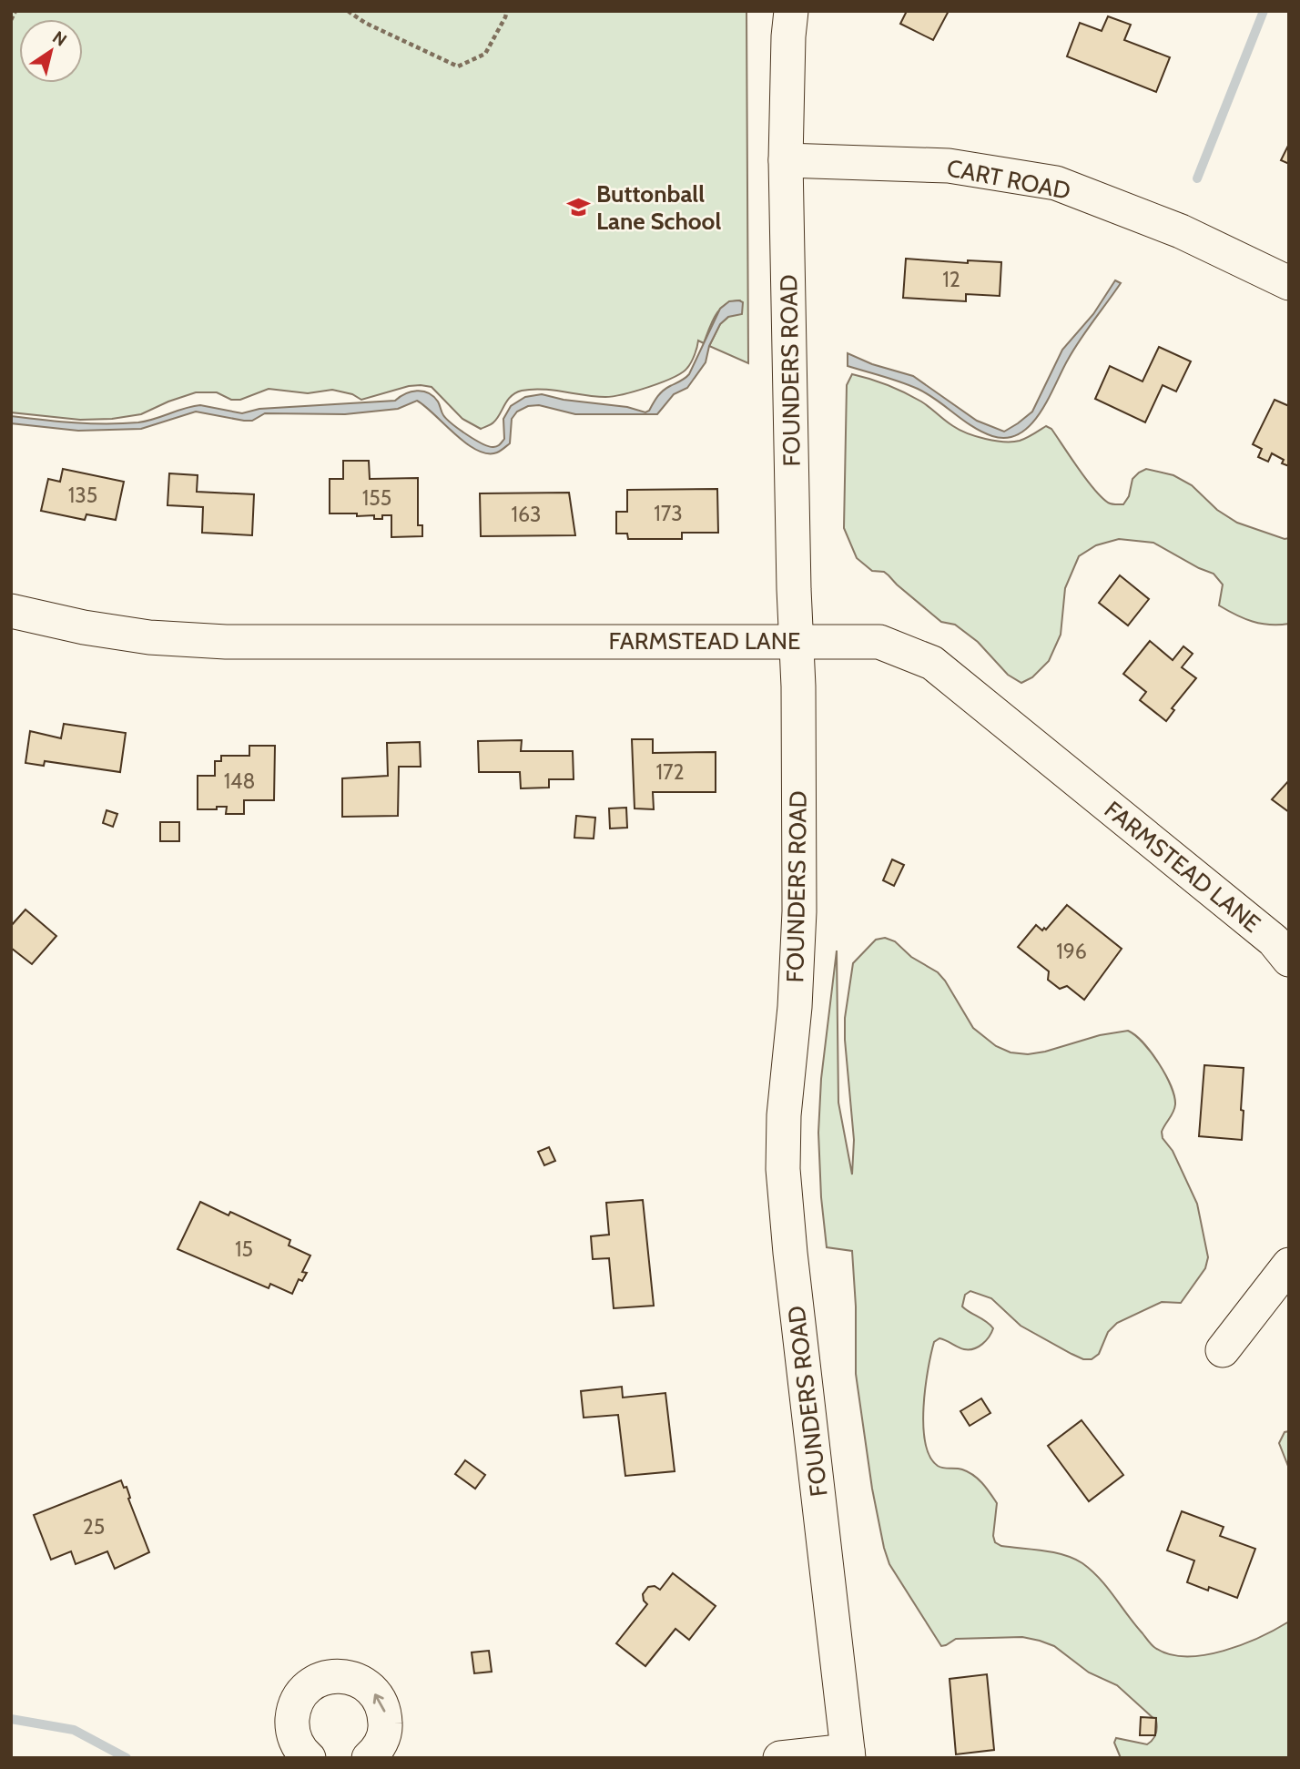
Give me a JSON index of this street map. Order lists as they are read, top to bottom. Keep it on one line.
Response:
{"streets":{"street":["CART ROAD","FOUNDERS ROAD","FARMSTEAD LANE"]},"crossings":[["CART ROAD","FOUNDERS ROAD"],["FOUNDERS ROAD","FARMSTEAD LANE"]],"places":{"school or university":["Buttonball Lane School"]},"house_numbers":["12","135","155","173","163","172","148","196","15","25"],"north":"top right"}
